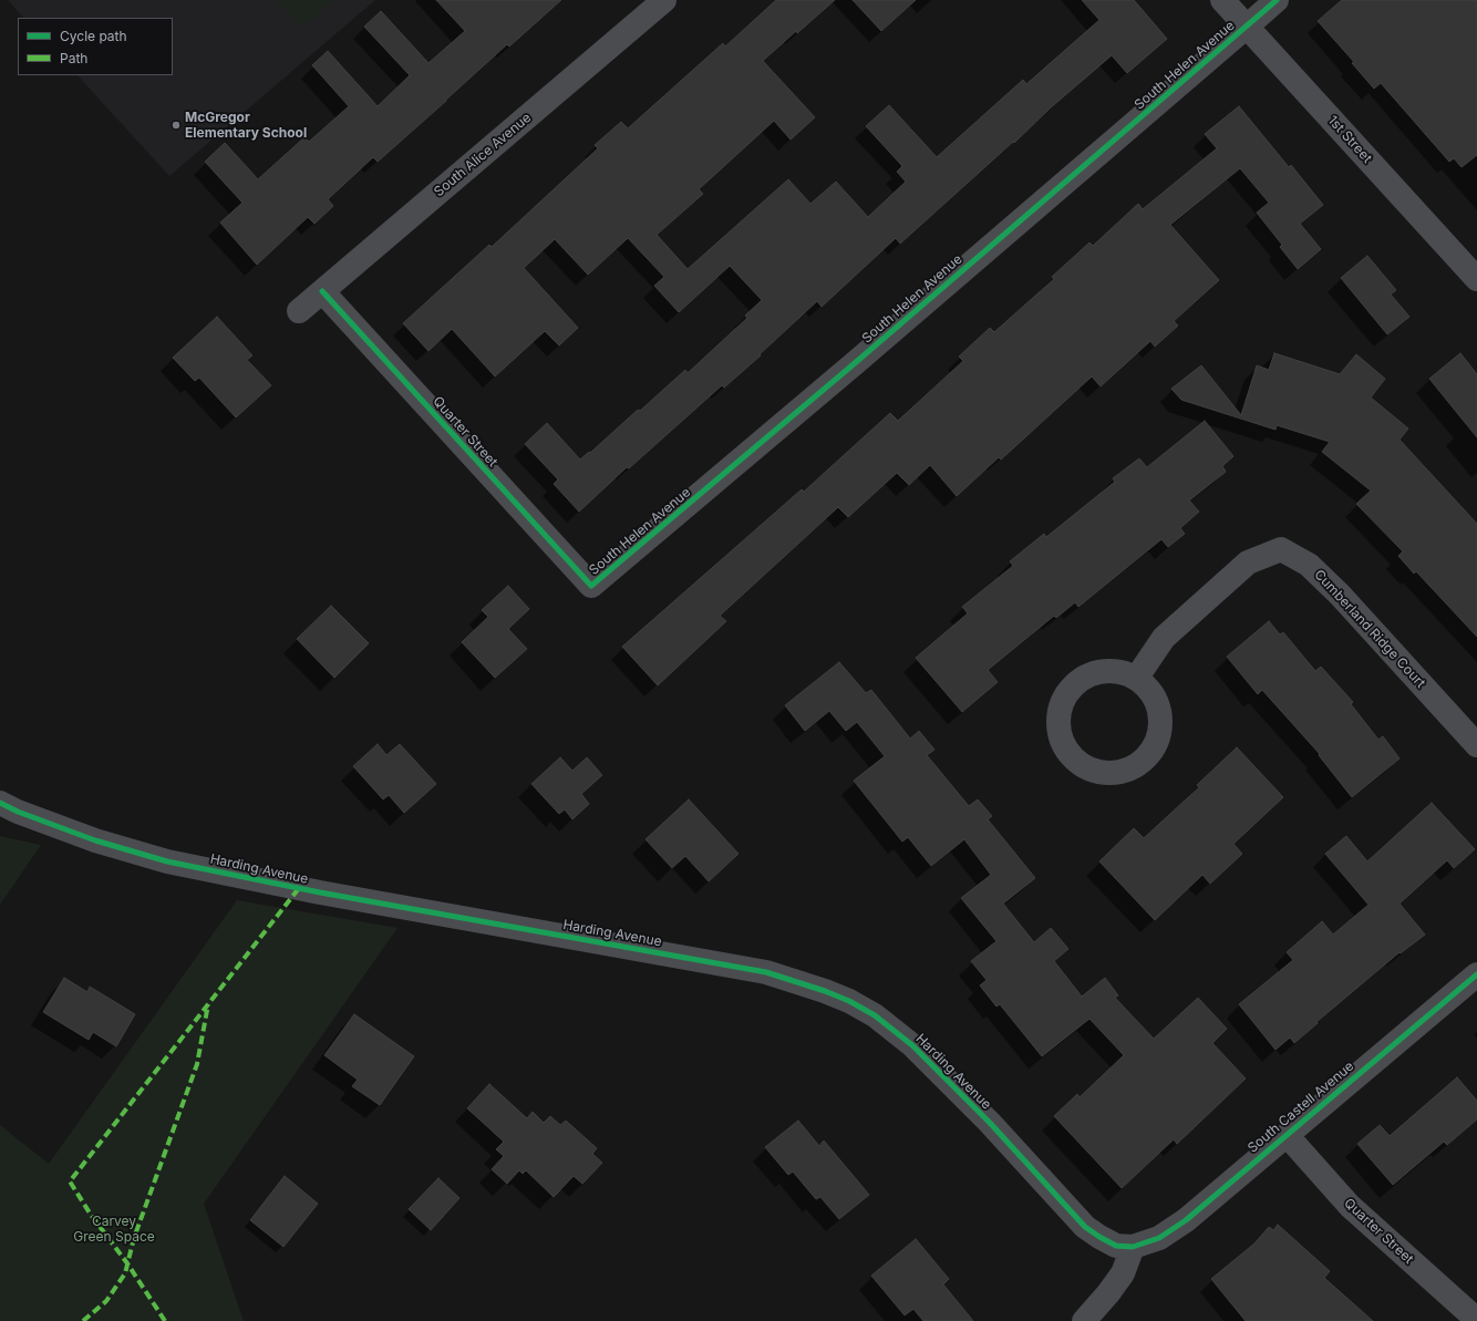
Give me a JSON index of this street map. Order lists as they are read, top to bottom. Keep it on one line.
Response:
{"streets":{"street":["South Helen Avenue","1st Street","South Alice Avenue","Quarter Street","Cumberland Ridge Court","Harding Avenue","South Castell Avenue"]},"crossings":[["South Helen Avenue","1st Street"],["South Helen Avenue","Quarter Street"],["South Alice Avenue","Quarter Street"],["Quarter Street","South Castell Avenue"],["Harding Avenue","South Castell Avenue"]],"parks":["Carvey Green Space"],"places":["McGregor Elementary School"],"legend":["Cycle path","Path"]}
